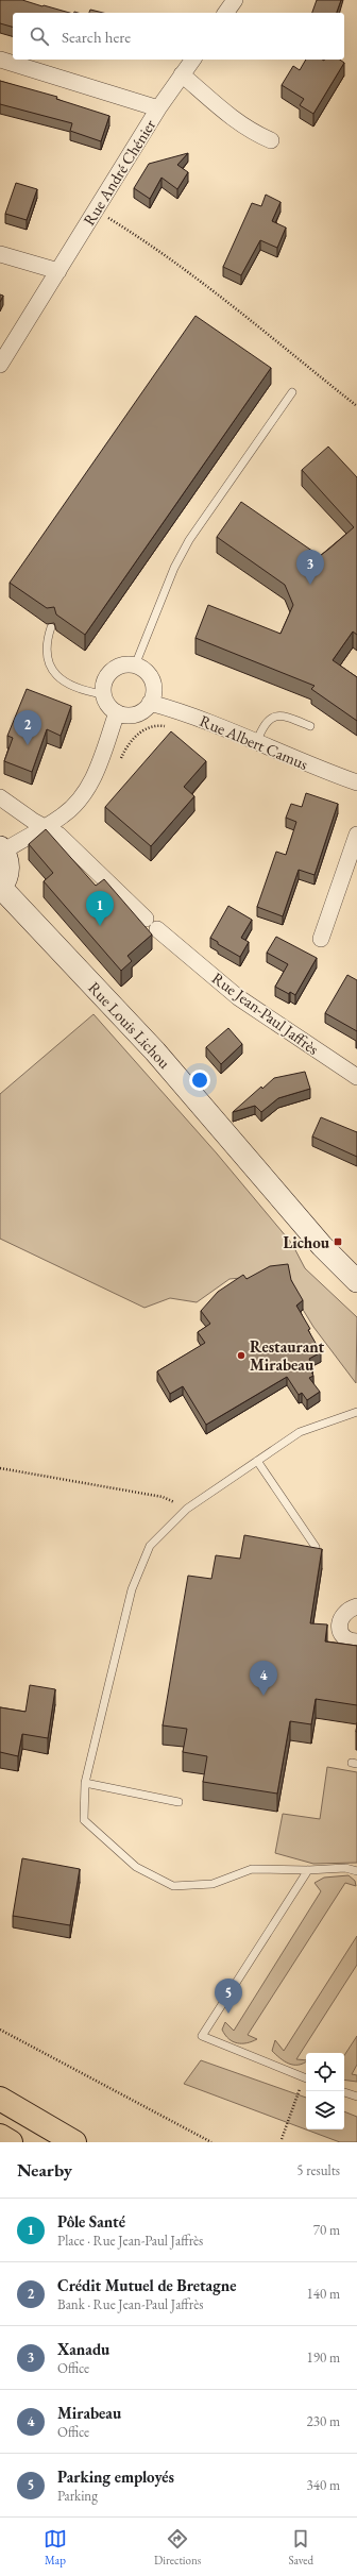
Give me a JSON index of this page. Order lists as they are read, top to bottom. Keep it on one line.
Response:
{"streets":{"main road":["Rue Louis Lichou"],"street":["Rue André Chénier","Rue Albert Camus","Rue Jean-Paul Jaffrès"]},"places":{"transit":["Lichou"],"other":["Restaurant Mirabeau"]},"page":{"search":"Search here","pins":["3","2","1","4","5"],"heading":["Nearby","5 results"],"list":[{"mark":"1","name":"Pôle Santé","note":"Place · Rue Jean-Paul Jaffrès","value":"70 m"},{"mark":"2","name":"Crédit Mutuel de Bretagne","note":"Bank · Rue Jean-Paul Jaffrès","value":"140 m"},{"mark":"3","name":"Xanadu","note":"Office","value":"190 m"},{"mark":"4","name":"Mirabeau","note":"Office","value":"230 m"},{"mark":"5","name":"Parking employés","note":"Parking","value":"340 m"}],"nav":["Map","Directions","Saved"]}}
